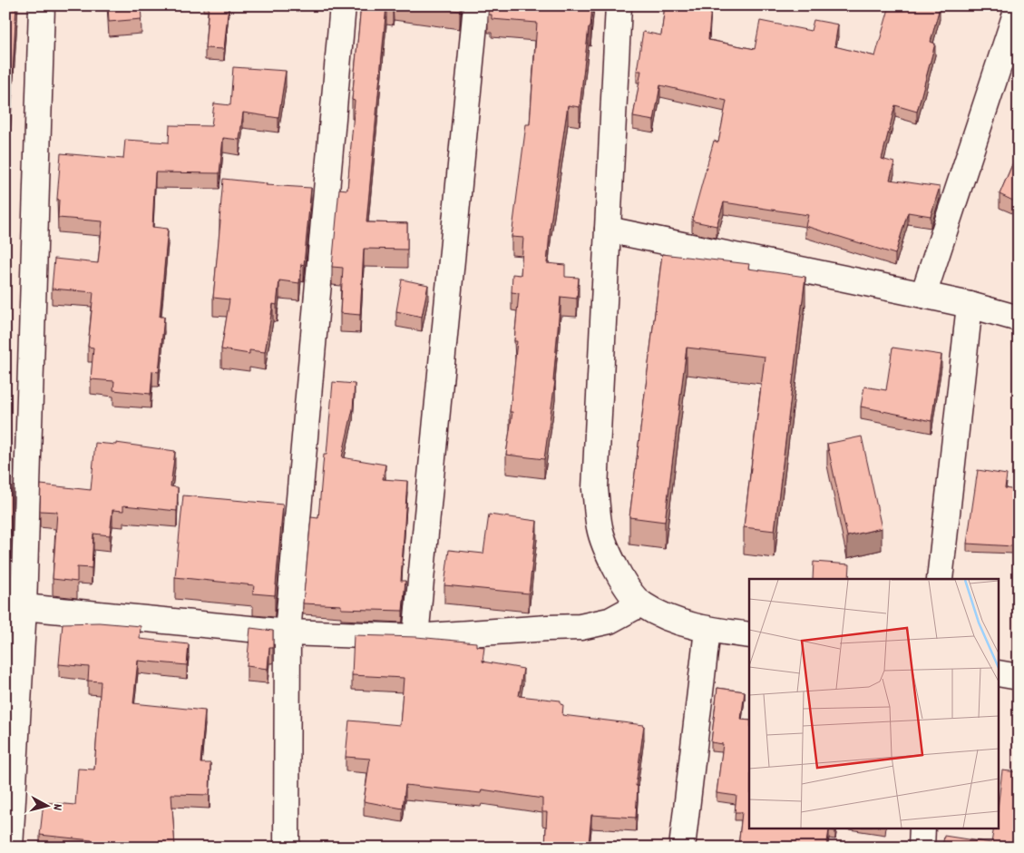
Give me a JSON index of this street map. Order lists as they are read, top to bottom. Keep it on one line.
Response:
{"north":"right"}
